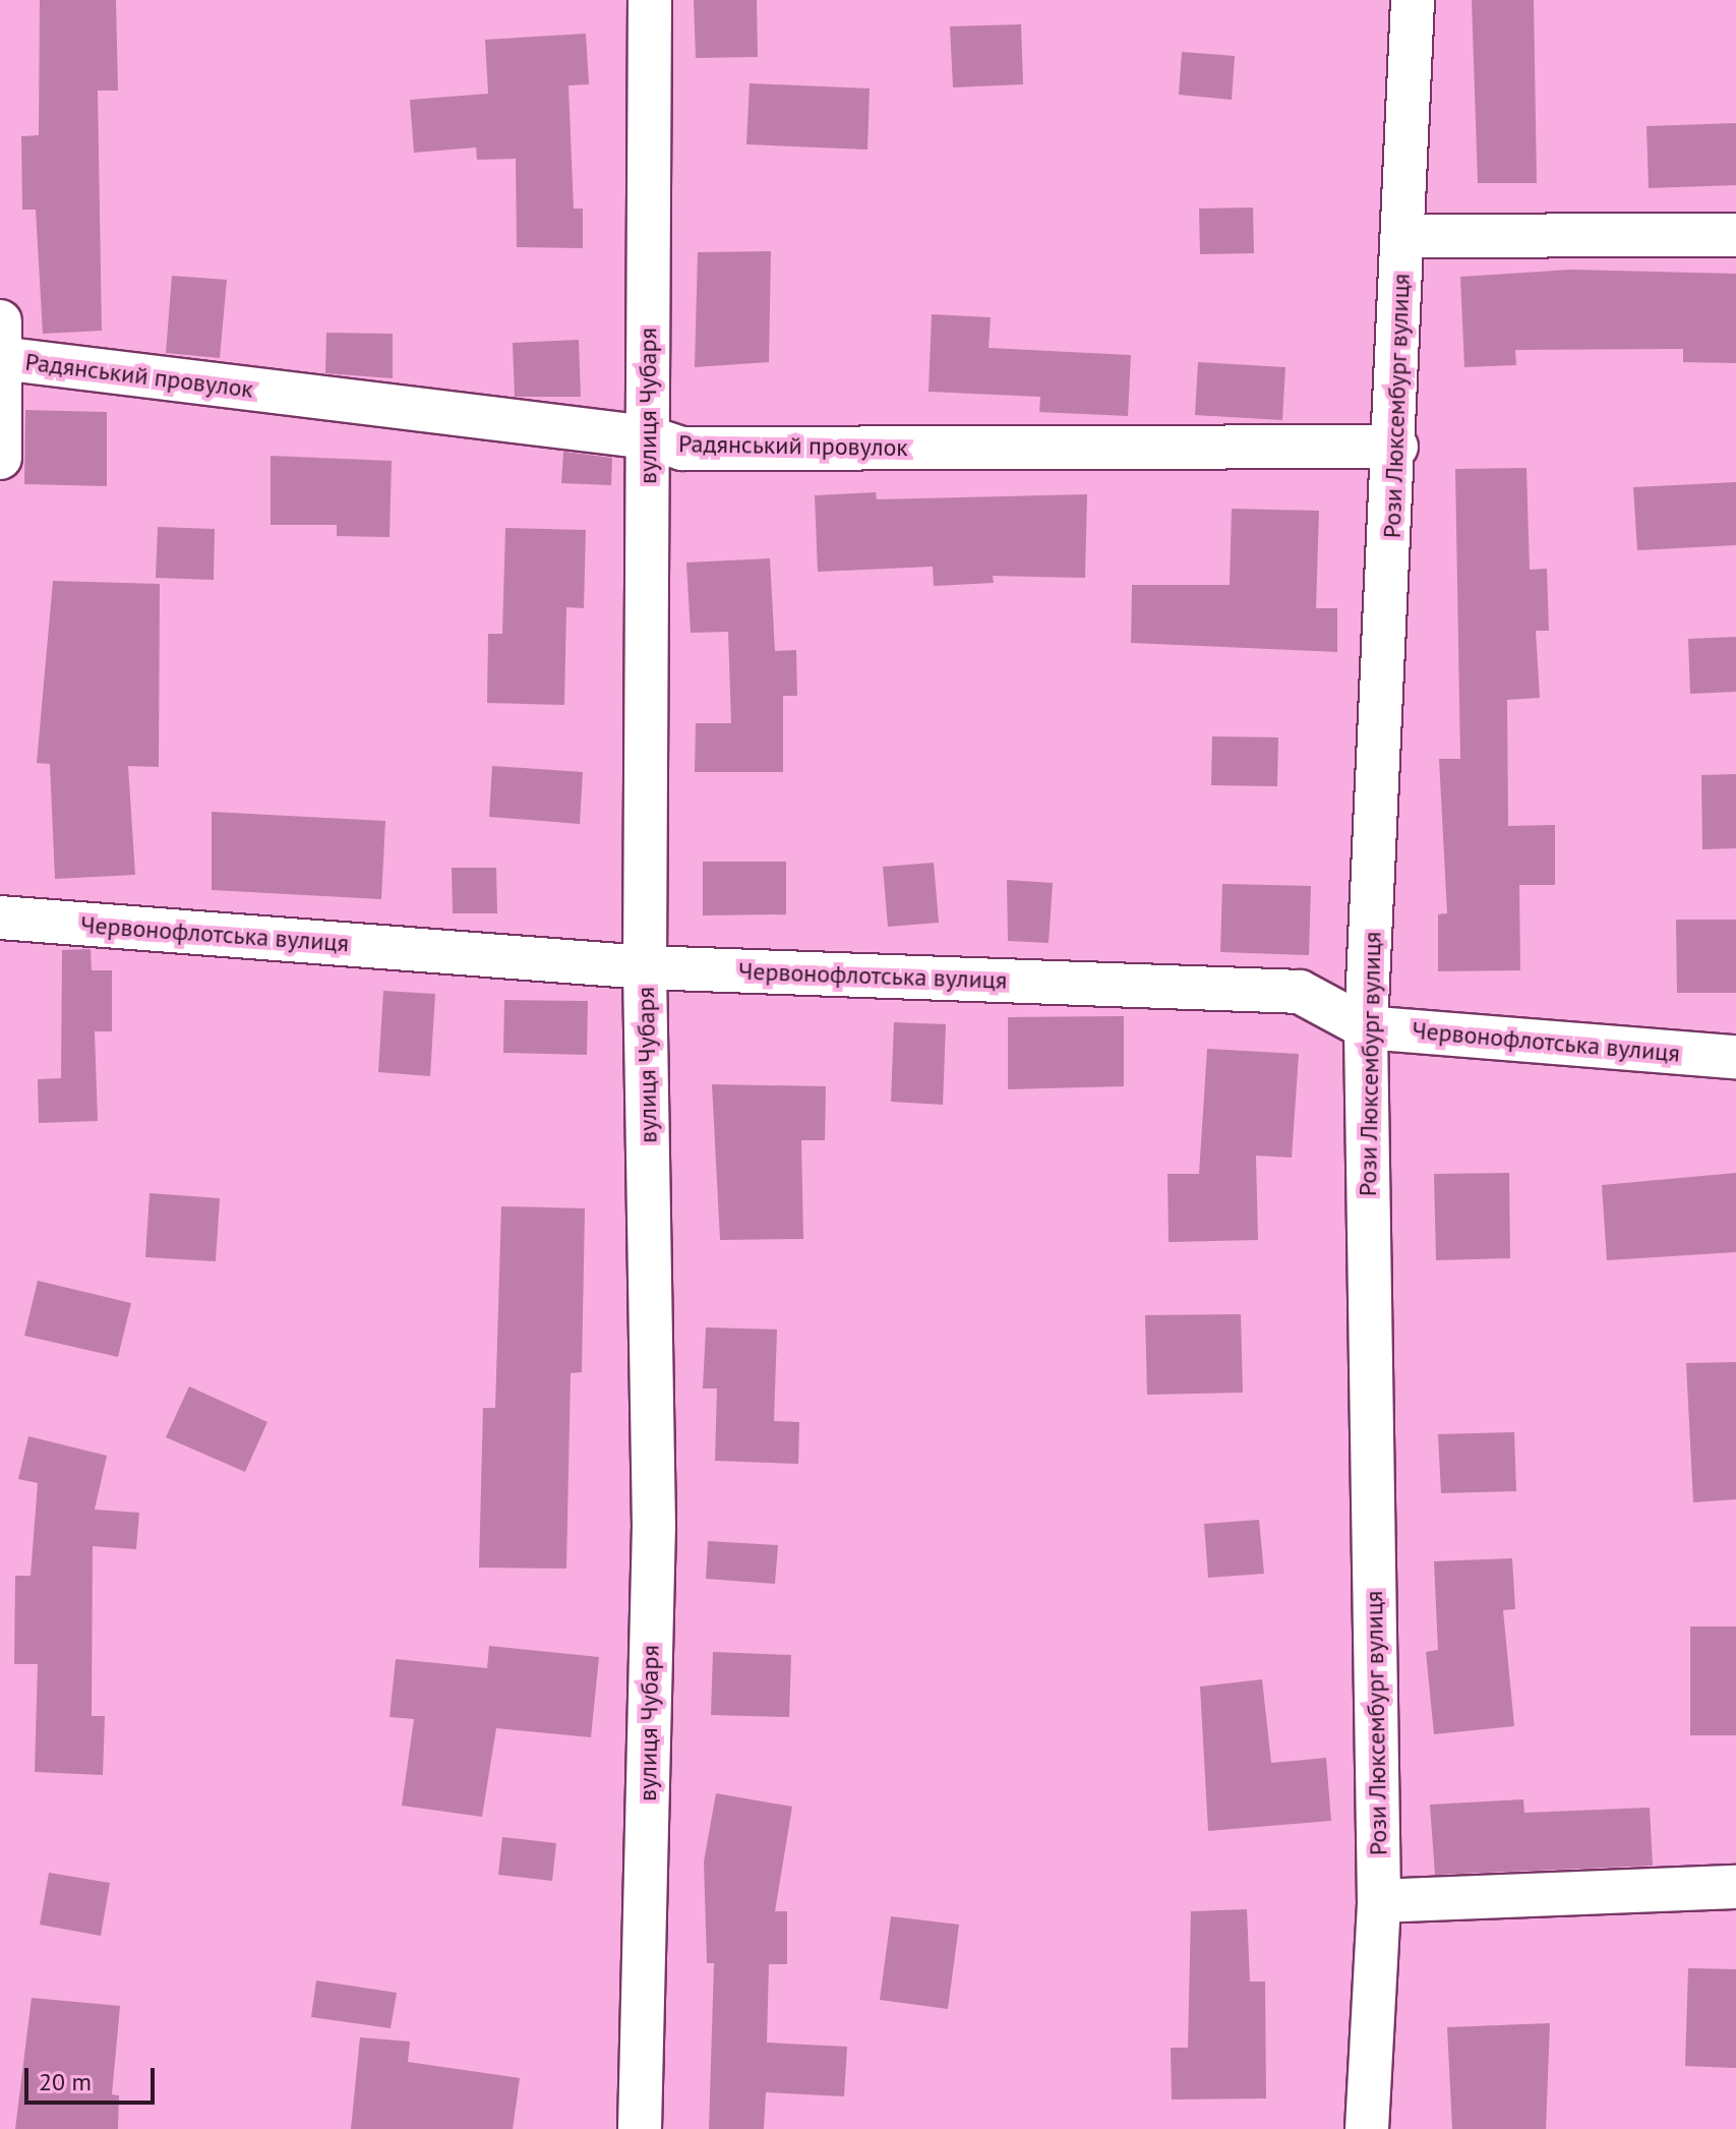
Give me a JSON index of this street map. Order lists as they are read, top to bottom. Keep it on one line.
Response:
{"streets":{"street":["Радянський провулок","вулиця Чубаря","Рози Люксембург вулиця","Червонофлотська вулиця"]},"crossings":[["Радянський провулок","вулиця Чубаря"],["Радянський провулок","Рози Люксембург вулиця"],["вулиця Чубаря","Червонофлотська вулиця"],["Рози Люксембург вулиця","Червонофлотська вулиця"]],"scale_bar":"20 m"}
